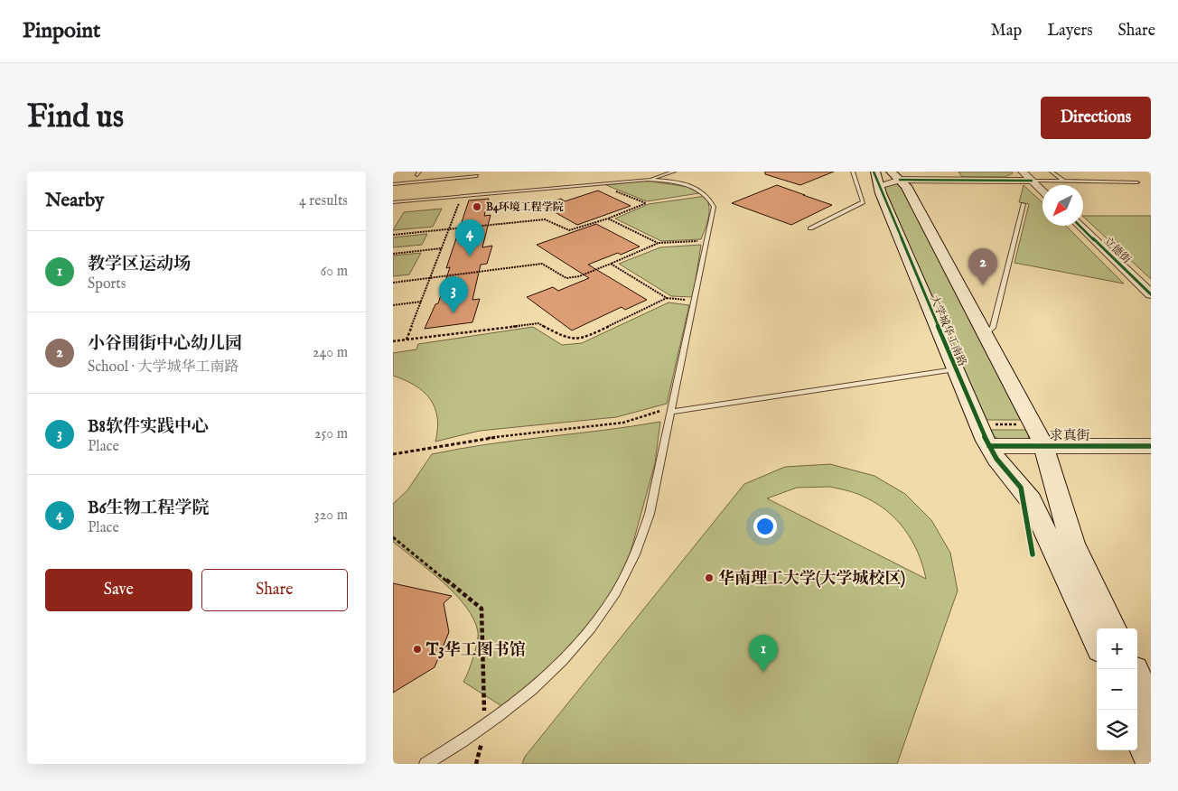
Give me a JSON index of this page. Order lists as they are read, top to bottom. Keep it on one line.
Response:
{"streets":{"main road":["大学城华工南路"],"street":["立德街","求真街"]},"crossings":[["大学城华工南路","求真街"]],"places":["B4环境工程学院","华南理工大学(大学城校区)","T3华工图书馆"],"north":"bottom left","page":{"header":"Pinpoint","nav":["Map","Layers","Share"],"buttons":["Directions",["Save","Share"]],"title":"Find us","heading":["Nearby","4 results"],"pins":["4","2","3","1"],"list":[{"mark":"1","name":"教学区运动场","note":"Sports","value":"60 m"},{"mark":"2","name":"小谷围街中心幼儿园","note":"School · 大学城华工南路","value":"240 m"},{"mark":"3","name":"B8软件实践中心","note":"Place","value":"250 m"},{"mark":"4","name":"B6生物工程学院","note":"Place","value":"320 m"}],"map_buttons":["+","−"]}}
